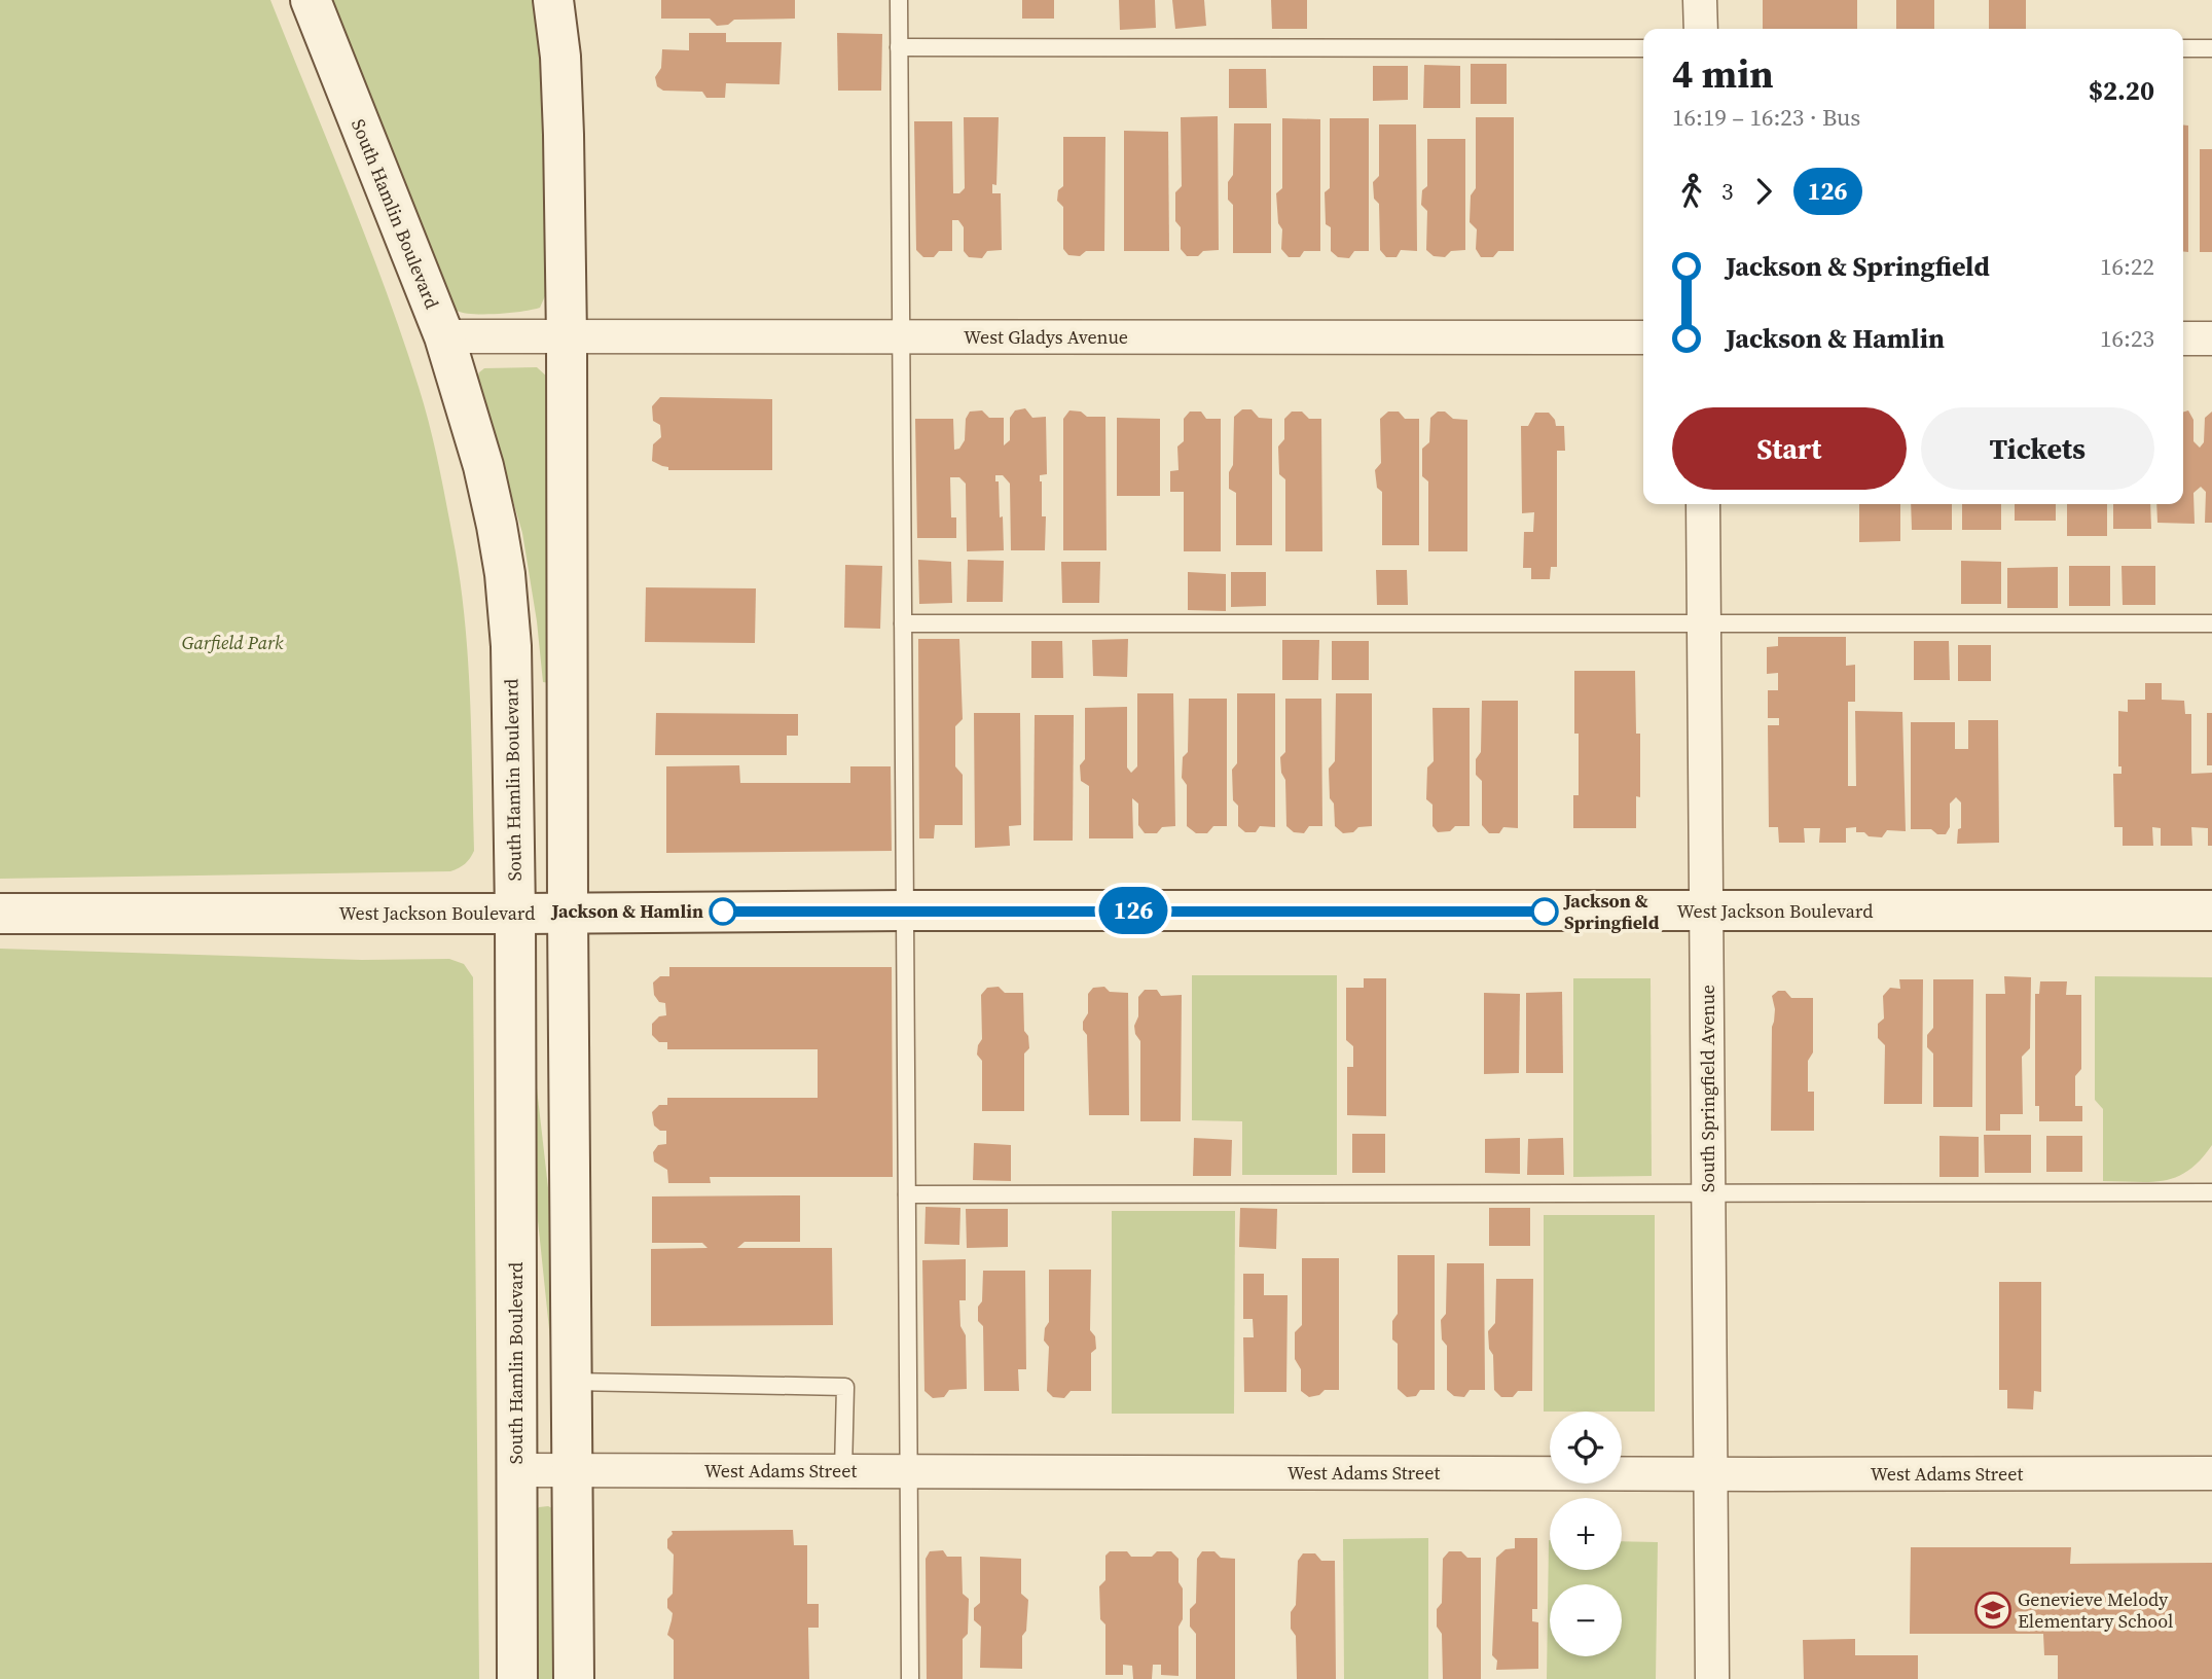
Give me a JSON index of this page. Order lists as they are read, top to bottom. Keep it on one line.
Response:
{"streets":{"street":["South Hamlin Boulevard","West Gladys Avenue","West Jackson Boulevard","South Springfield Avenue","West Adams Street"]},"crossings":[["South Hamlin Boulevard","West Gladys Avenue"],["South Hamlin Boulevard","West Jackson Boulevard"],["South Hamlin Boulevard","West Adams Street"],["West Jackson Boulevard","South Springfield Avenue"],["South Springfield Avenue","West Adams Street"]],"parks":["Garfield Park"],"places":{"other":["Jackson & Hamlin","Jackson & Springfield"],"school or university":["Genevieve Melody Elementary School"]},"lines":["bus line 126"],"page":{"on_map":"126","heading":["4 min","16:19 – 16:23 · Bus","$2.20"],"legs":["3","126"],"list":[{"name":"Jackson & Springfield","value":"16:22"},{"name":"Jackson & Hamlin","value":"16:23"}],"buttons":["Start","Tickets"],"map_buttons":["+","−"]}}
